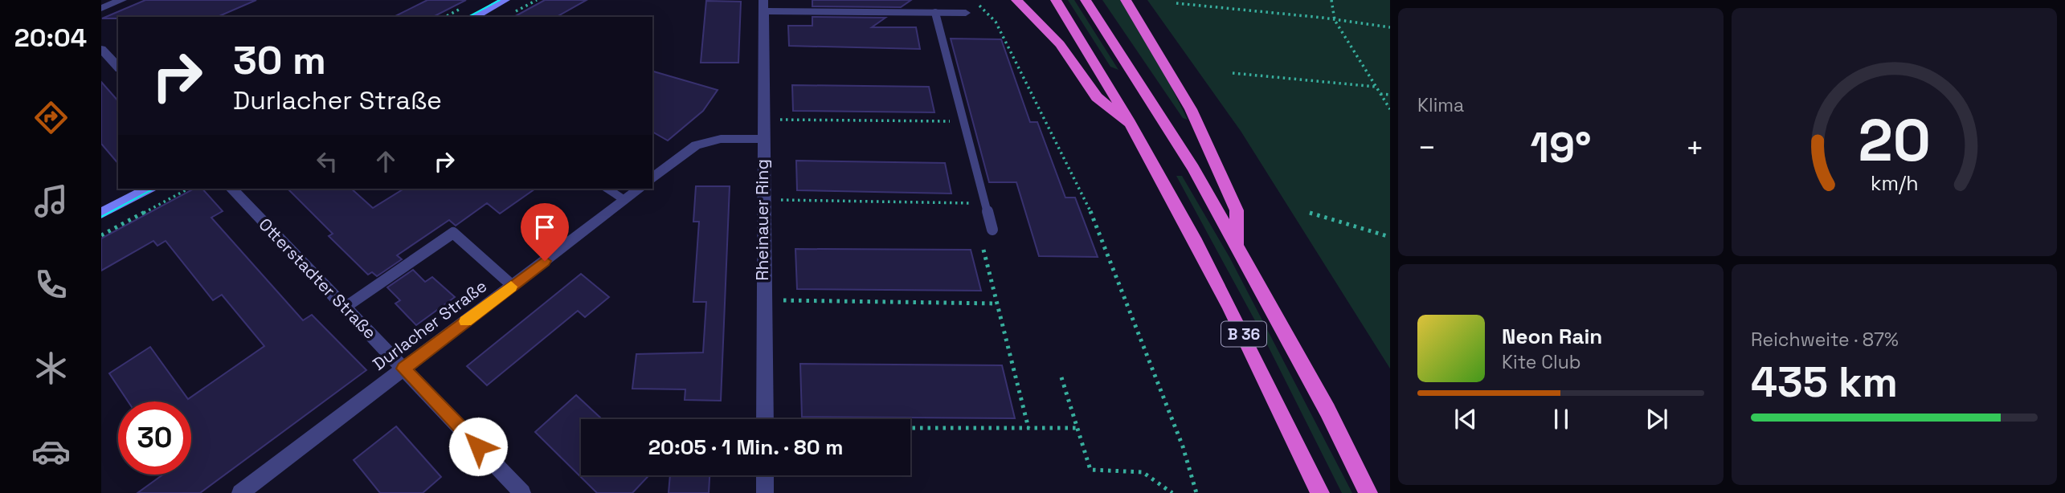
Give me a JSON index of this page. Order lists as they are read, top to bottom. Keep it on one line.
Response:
{"streets":{"highway":["B 36"],"street":["Rheinauer Ring","Otterstadter Straße","Durlacher Straße"]},"crossings":[["Otterstadter Straße","Durlacher Straße"]],"page":{"tabs":"20:04","tile":["Klima",["Reichweite · 87%","435 km"]],"turn":["30 m","Durlacher Straße"],"heat":["−","19°","+"],"song":["Neon Rain","Kite Club"],"limit":"30","trip":"20:05 · 1 Min. · 80 m","gauge":["20","km/h"]}}
